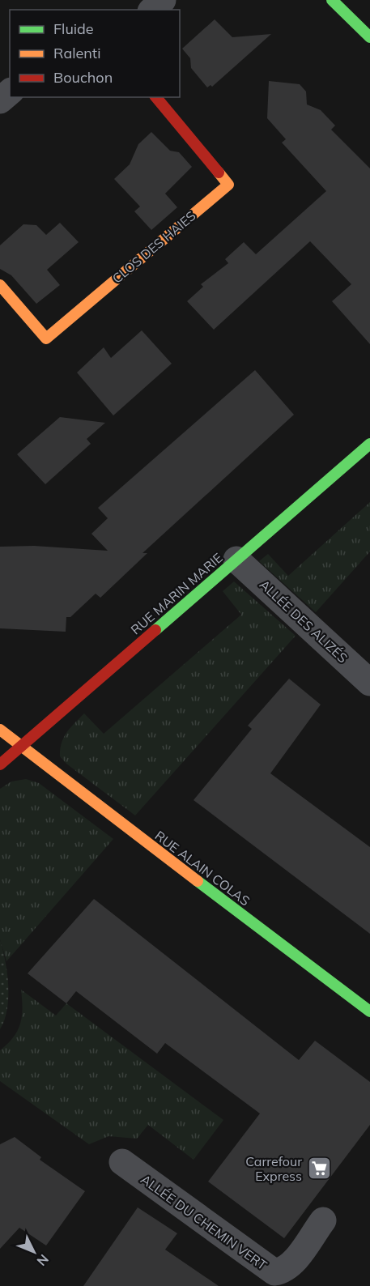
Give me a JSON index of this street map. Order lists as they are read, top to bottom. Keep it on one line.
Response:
{"streets":{"street":["CLOS DES HAIES","RUE MARIN MARIE","ALLÉE DES ALIZÉS","RUE ALAIN COLAS","ALLÉE DU CHEMIN VERT"]},"crossings":[["RUE MARIN MARIE","ALLÉE DES ALIZÉS"],["RUE MARIN MARIE","RUE ALAIN COLAS"]],"places":{"supermarket":["Carrefour Express"]},"legend":["Fluide","Ralenti","Bouchon"],"north":"bottom right"}
